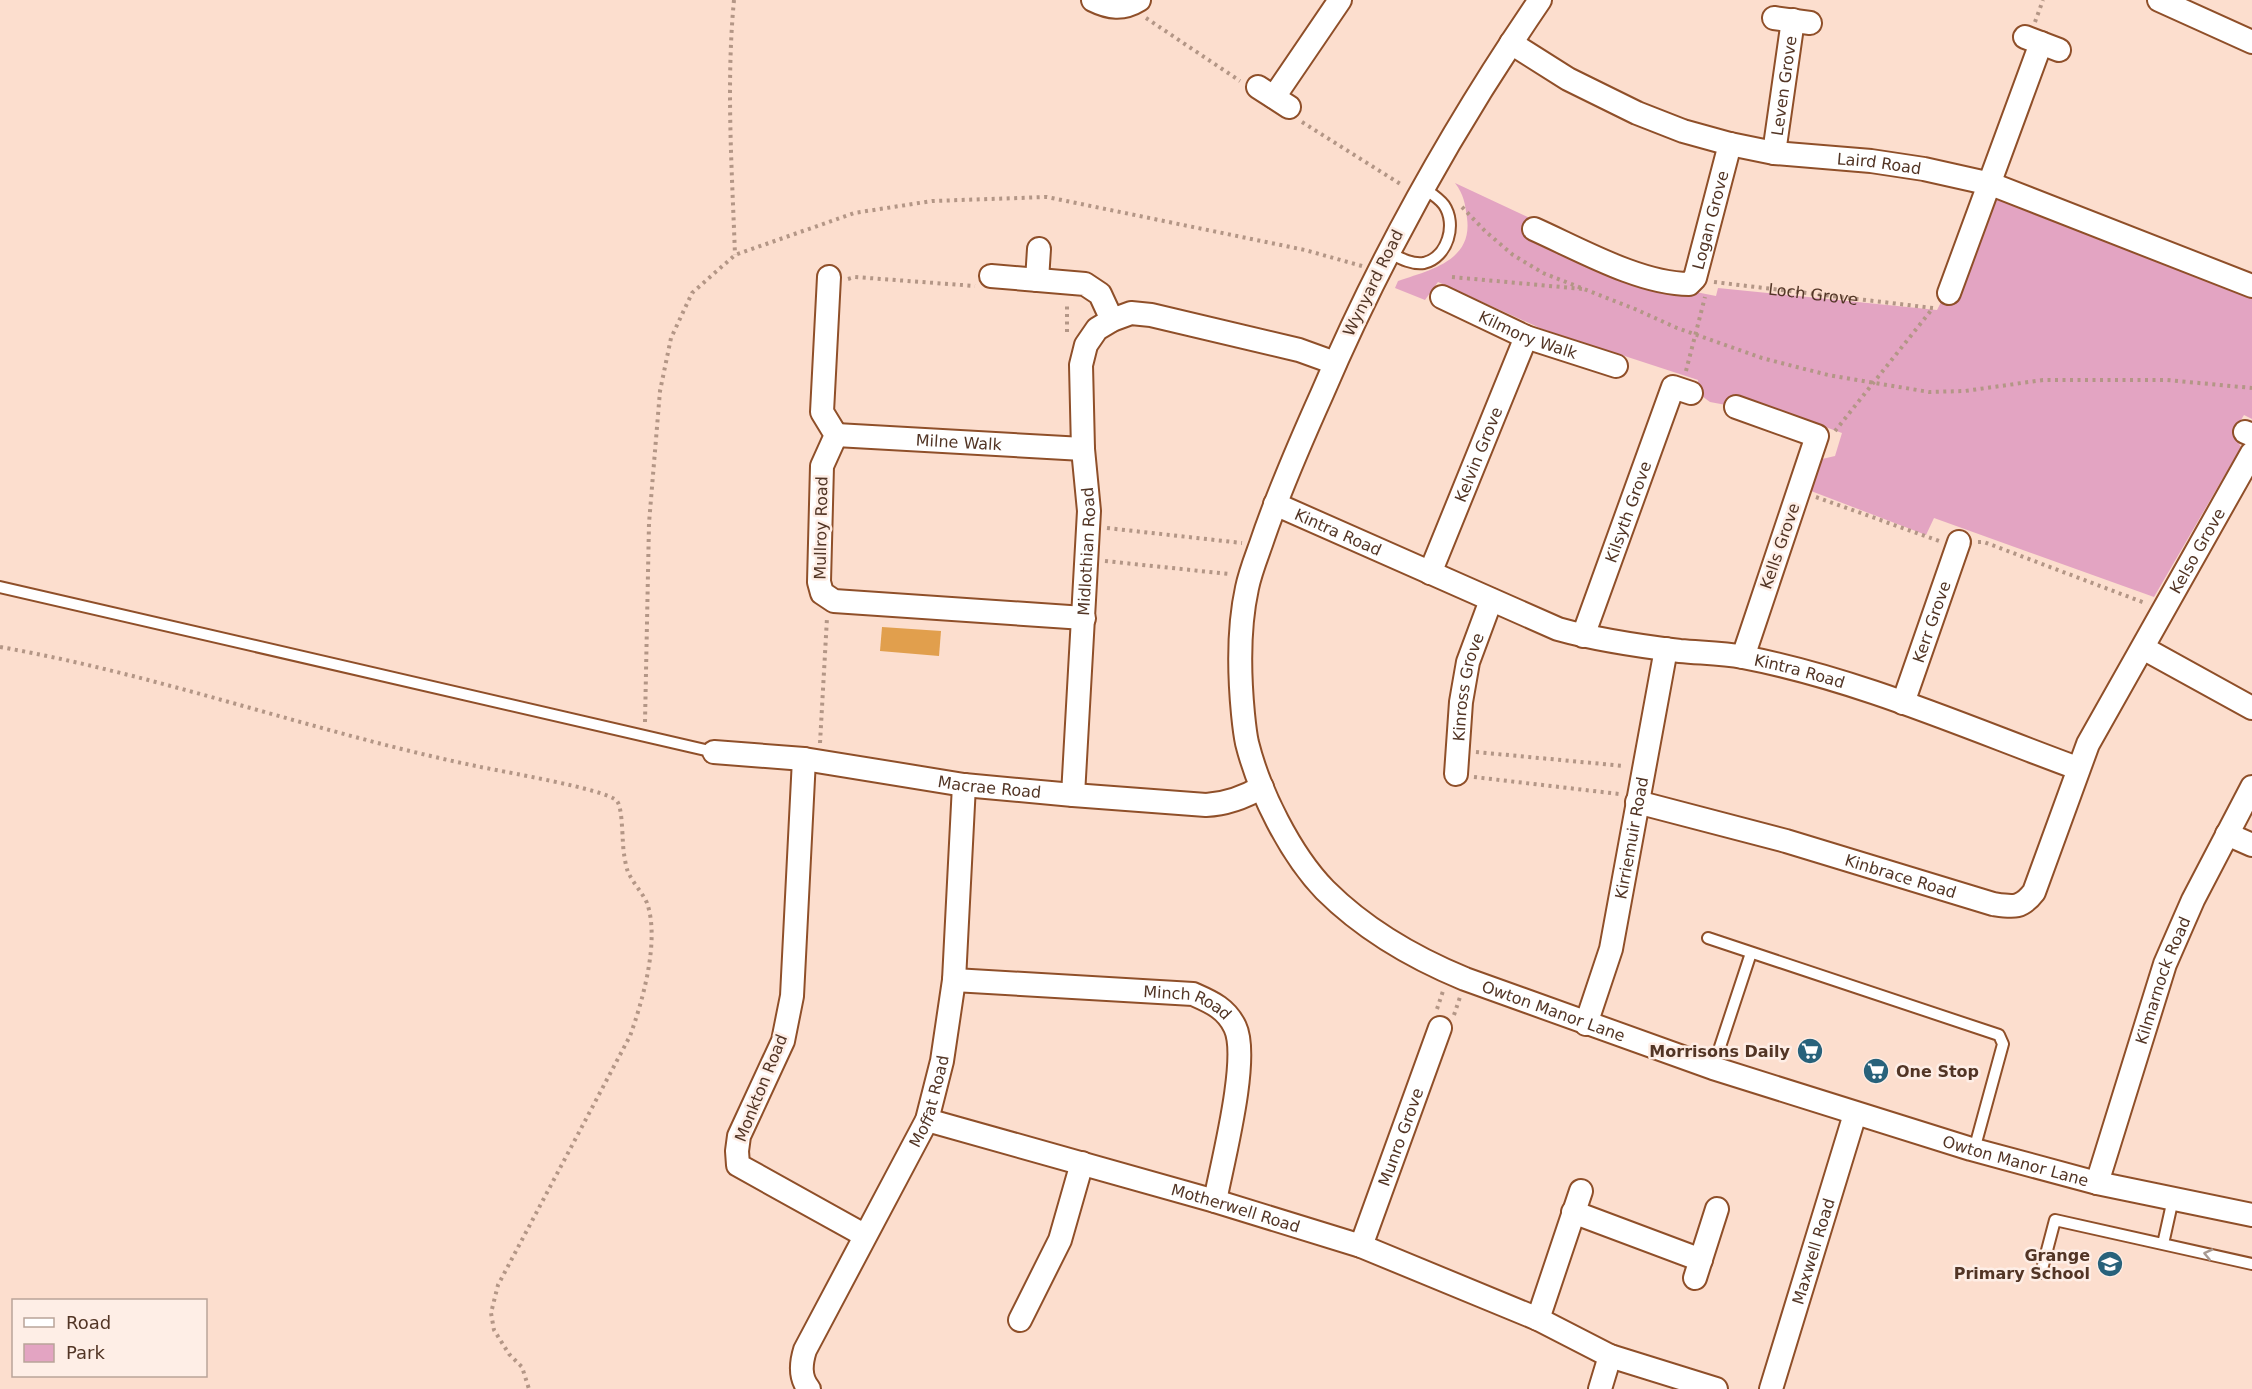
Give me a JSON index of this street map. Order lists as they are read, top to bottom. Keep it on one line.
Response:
{"streets":{"street":["Leven Grove","Laird Road","Logan Grove","Wynyard Road","Kilmory Walk","Milne Walk","Kelvin Grove","Kilsyth Grove","Mullroy Road","Kintra Road","Kells Grove","Midlothian Road","Kelso Grove","Kerr Grove","Kinross Grove","Macrae Road","Kirriemuir Road","Kinbrace Road","Kilmarnock Road","Minch Road","Owton Manor Lane","Monkton Road","Moffat Road","Munro Grove","Motherwell Road","Maxwell Road"],"path":["Loch Grove"]},"crossings":[["Leven Grove","Laird Road"],["Laird Road","Logan Grove"],["Laird Road","Wynyard Road"],["Logan Grove","Loch Grove"],["Wynyard Road","Kintra Road"],["Wynyard Road","Midlothian Road"],["Wynyard Road","Owton Manor Lane"],["Kilmory Walk","Kelvin Grove"],["Milne Walk","Mullroy Road"],["Milne Walk","Midlothian Road"],["Kelvin Grove","Kintra Road"],["Kilsyth Grove","Kintra Road"],["Mullroy Road","Midlothian Road"],["Kintra Road","Kells Grove"],["Kintra Road","Kerr Grove"],["Kintra Road","Kinross Grove"],["Kintra Road","Kirriemuir Road"],["Kintra Road","Kinbrace Road"],["Midlothian Road","Macrae Road"],["Macrae Road","Owton Manor Lane"],["Macrae Road","Monkton Road"],["Macrae Road","Moffat Road"],["Kirriemuir Road","Kinbrace Road"],["Kirriemuir Road","Owton Manor Lane"],["Kilmarnock Road","Owton Manor Lane"],["Minch Road","Moffat Road"],["Minch Road","Motherwell Road"],["Owton Manor Lane","Maxwell Road"],["Monkton Road","Moffat Road"],["Moffat Road","Motherwell Road"],["Munro Grove","Motherwell Road"]],"places":{"supermarket":["Morrisons Daily","One Stop"],"school or university":["Grange Primary School"]},"legend":["Road","Park"]}
